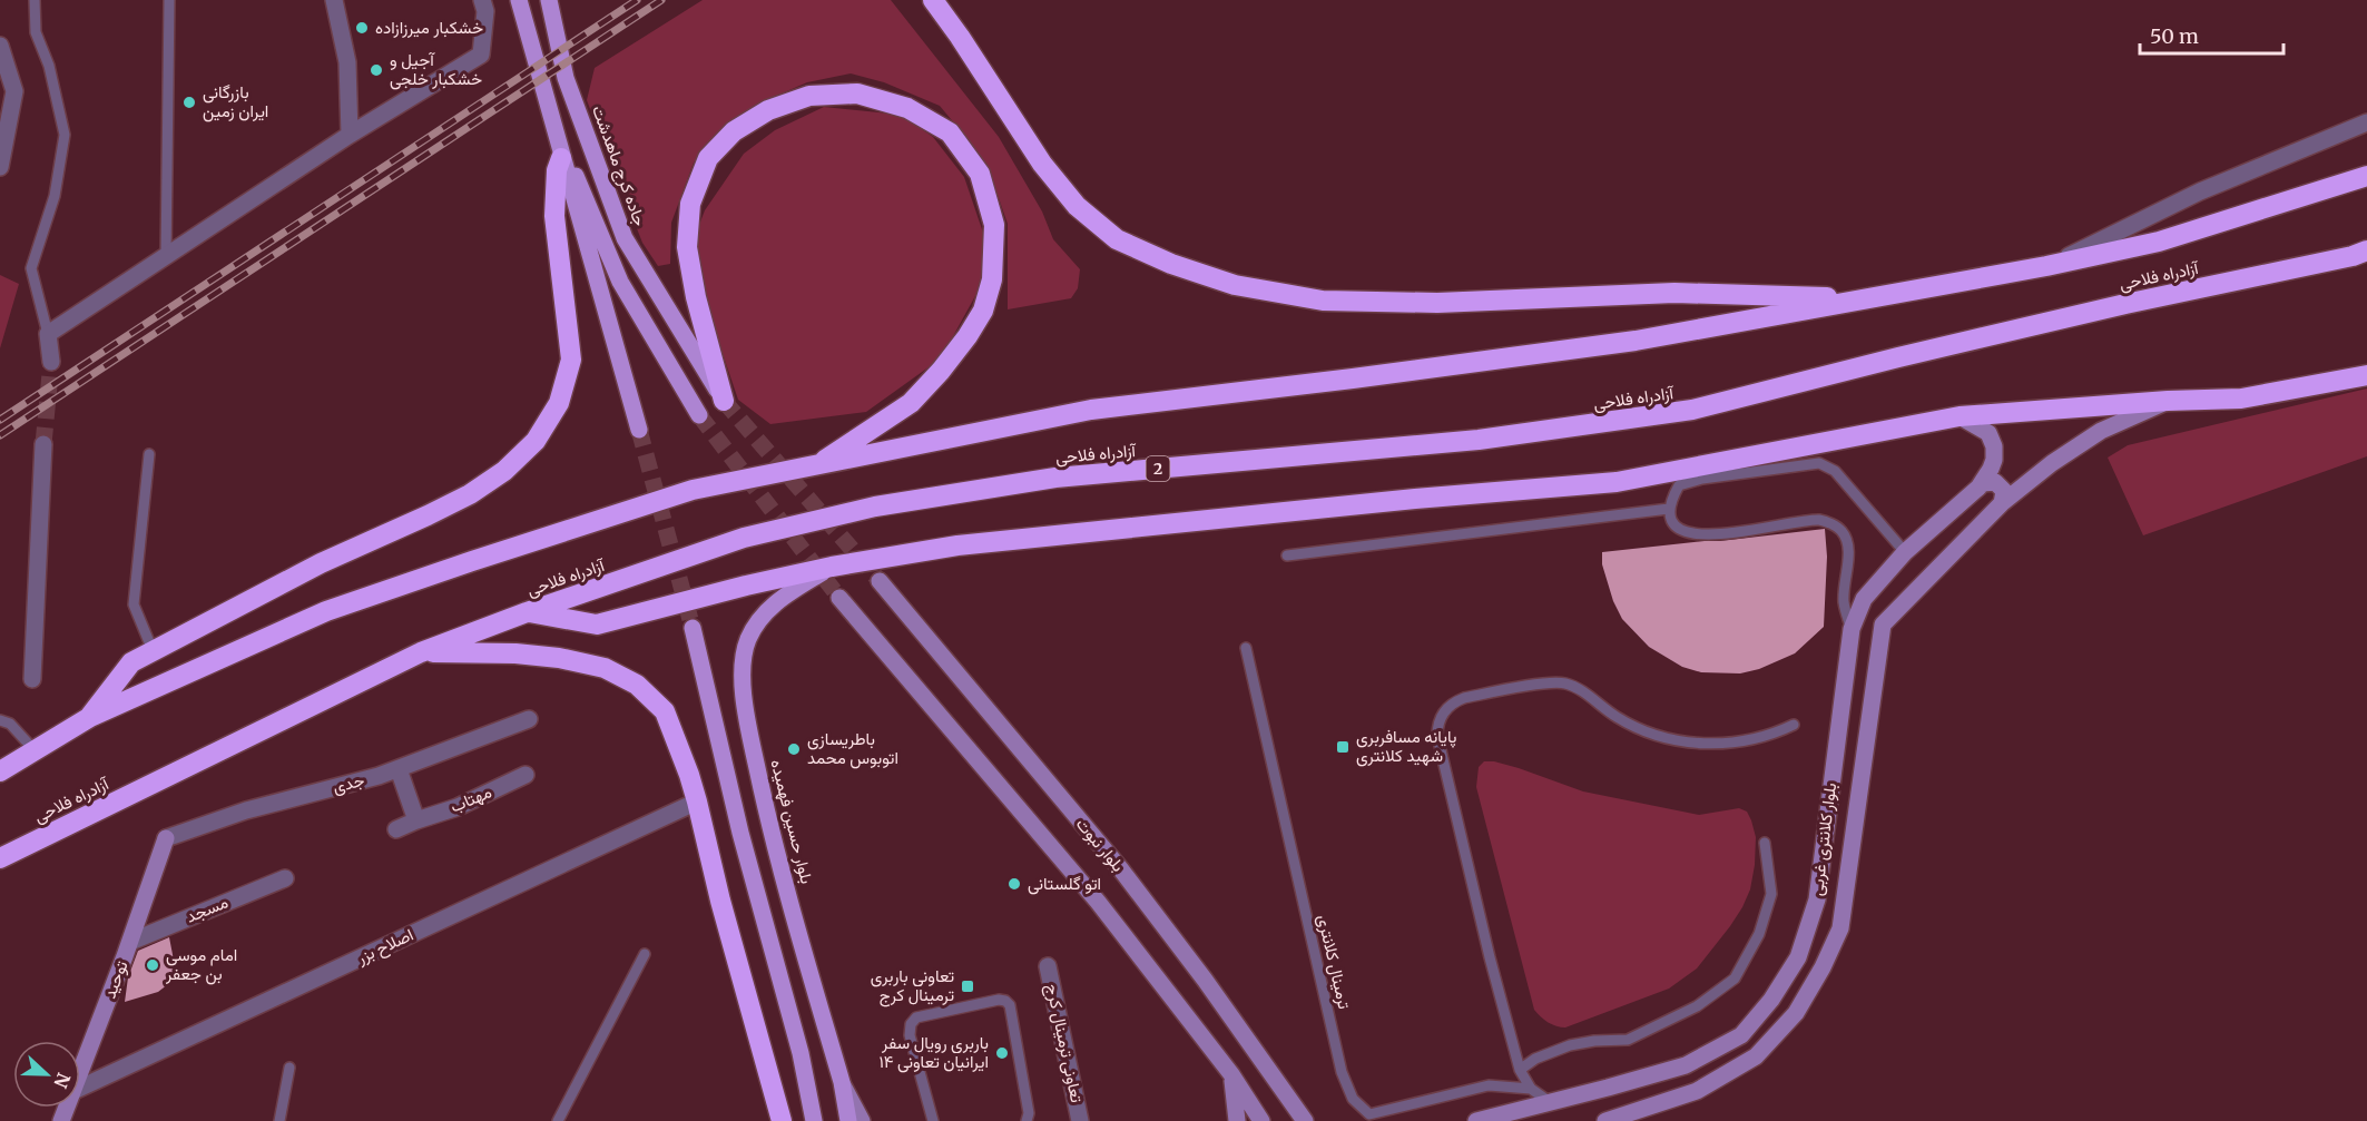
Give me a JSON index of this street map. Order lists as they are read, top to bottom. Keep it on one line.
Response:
{"streets":{"highway":["آزادراه فلاحی","2"],"main road":["جاده کرج ماهدشت","بلوار حسین فهمیده"],"street":["جدی","مهتاب","بلوار کلانتری غربی","بلوار نبوت","مسجد","اصلاح بزر","توحید","تعاونی ترمینال کرج"],"lane":["ترمینال کلانتری"]},"crossings":[["جدی","توحید"],["مسجد","توحید"]],"places":{"other":["خشکبار میرزازاده","آجیل و خشکبار خلجی","بازرگانی ایران زمین","باطریسازی اتوبوس محمد","اتو گلستانی","امام موسی بن جعفر","باربری رویال سفر ایرانیان تعاونی ۱۴"],"transit":["پایانه مسافربری شهید کلانتری","تعاونی باربری ترمینال کرج"]},"scale_bar":"50 m","north":"right"}
